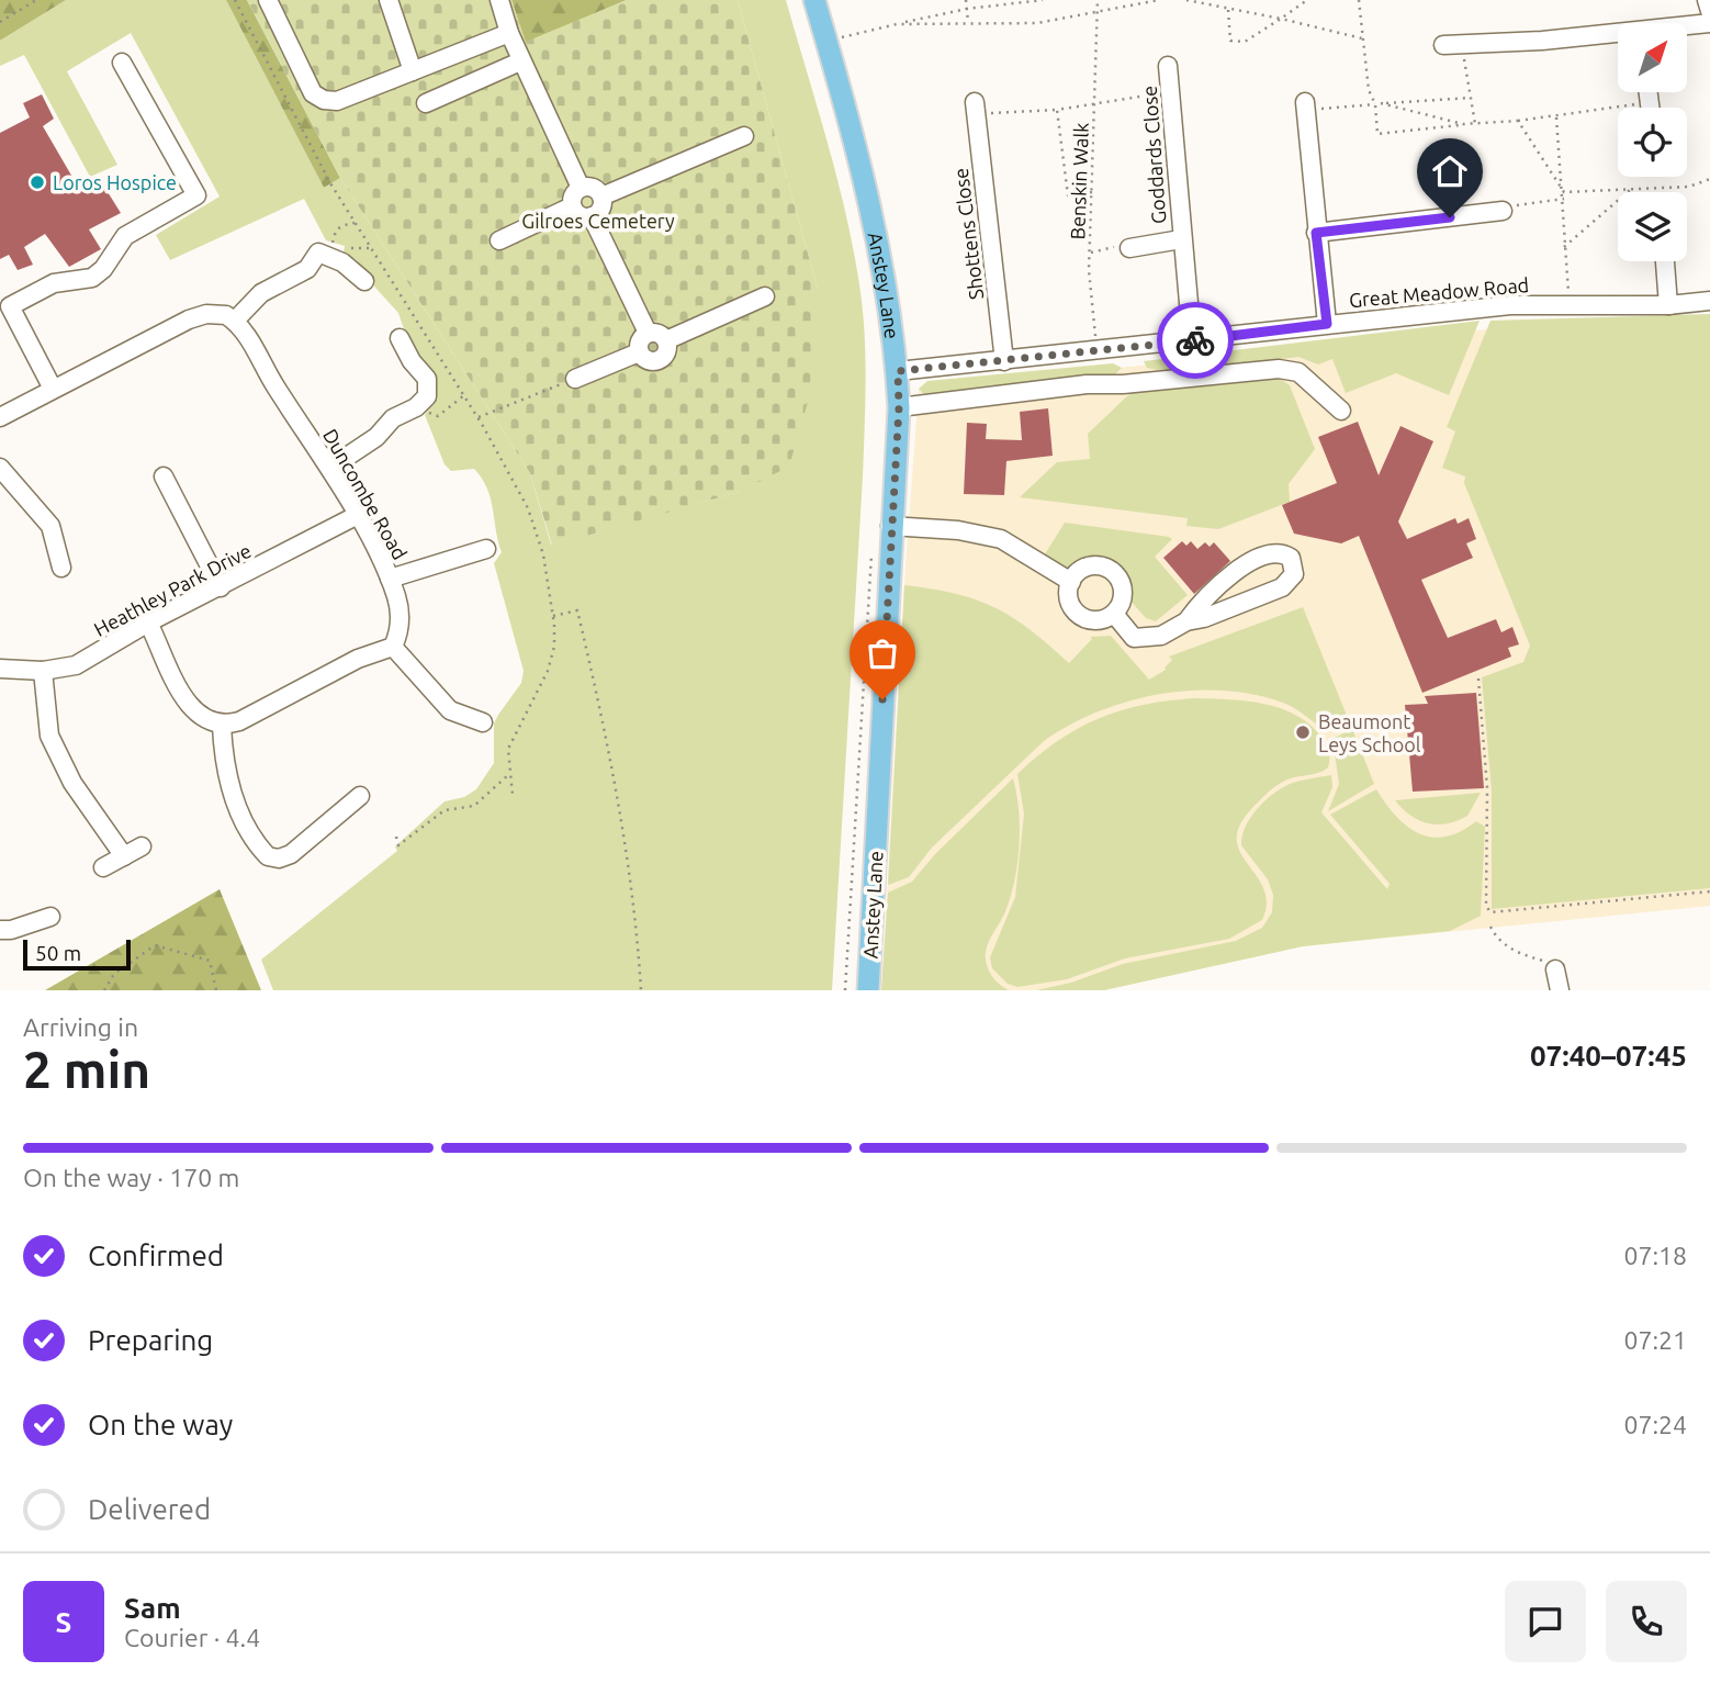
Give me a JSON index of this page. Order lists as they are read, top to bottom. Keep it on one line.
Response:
{"streets":{"main road":["Anstey Lane"],"street":["Goddards Close","Shottens Close","Great Meadow Road","Duncombe Road","Heathley Park Drive"],"path":["Benskin Walk"]},"crossings":[["Goddards Close","Great Meadow Road"],["Benskin Walk","Great Meadow Road"],["Shottens Close","Great Meadow Road"],["Anstey Lane","Great Meadow Road"],["Duncombe Road","Heathley Park Drive"]],"parks":["Gilroes Cemetery"],"places":["Loros Hospice","Beaumont Leys School"],"scale_bar":"50 m","north":"top right","page":{"scale":"50 m","heading":["2 min","Arriving in","07:40–07:45"],"panel":["Sam","Courier · 4.4"],"bar":"On the way · 170 m","list":[["Confirmed","07:18"],["Preparing","07:21"],["On the way","07:24"],"Delivered"],"round":"S"}}
